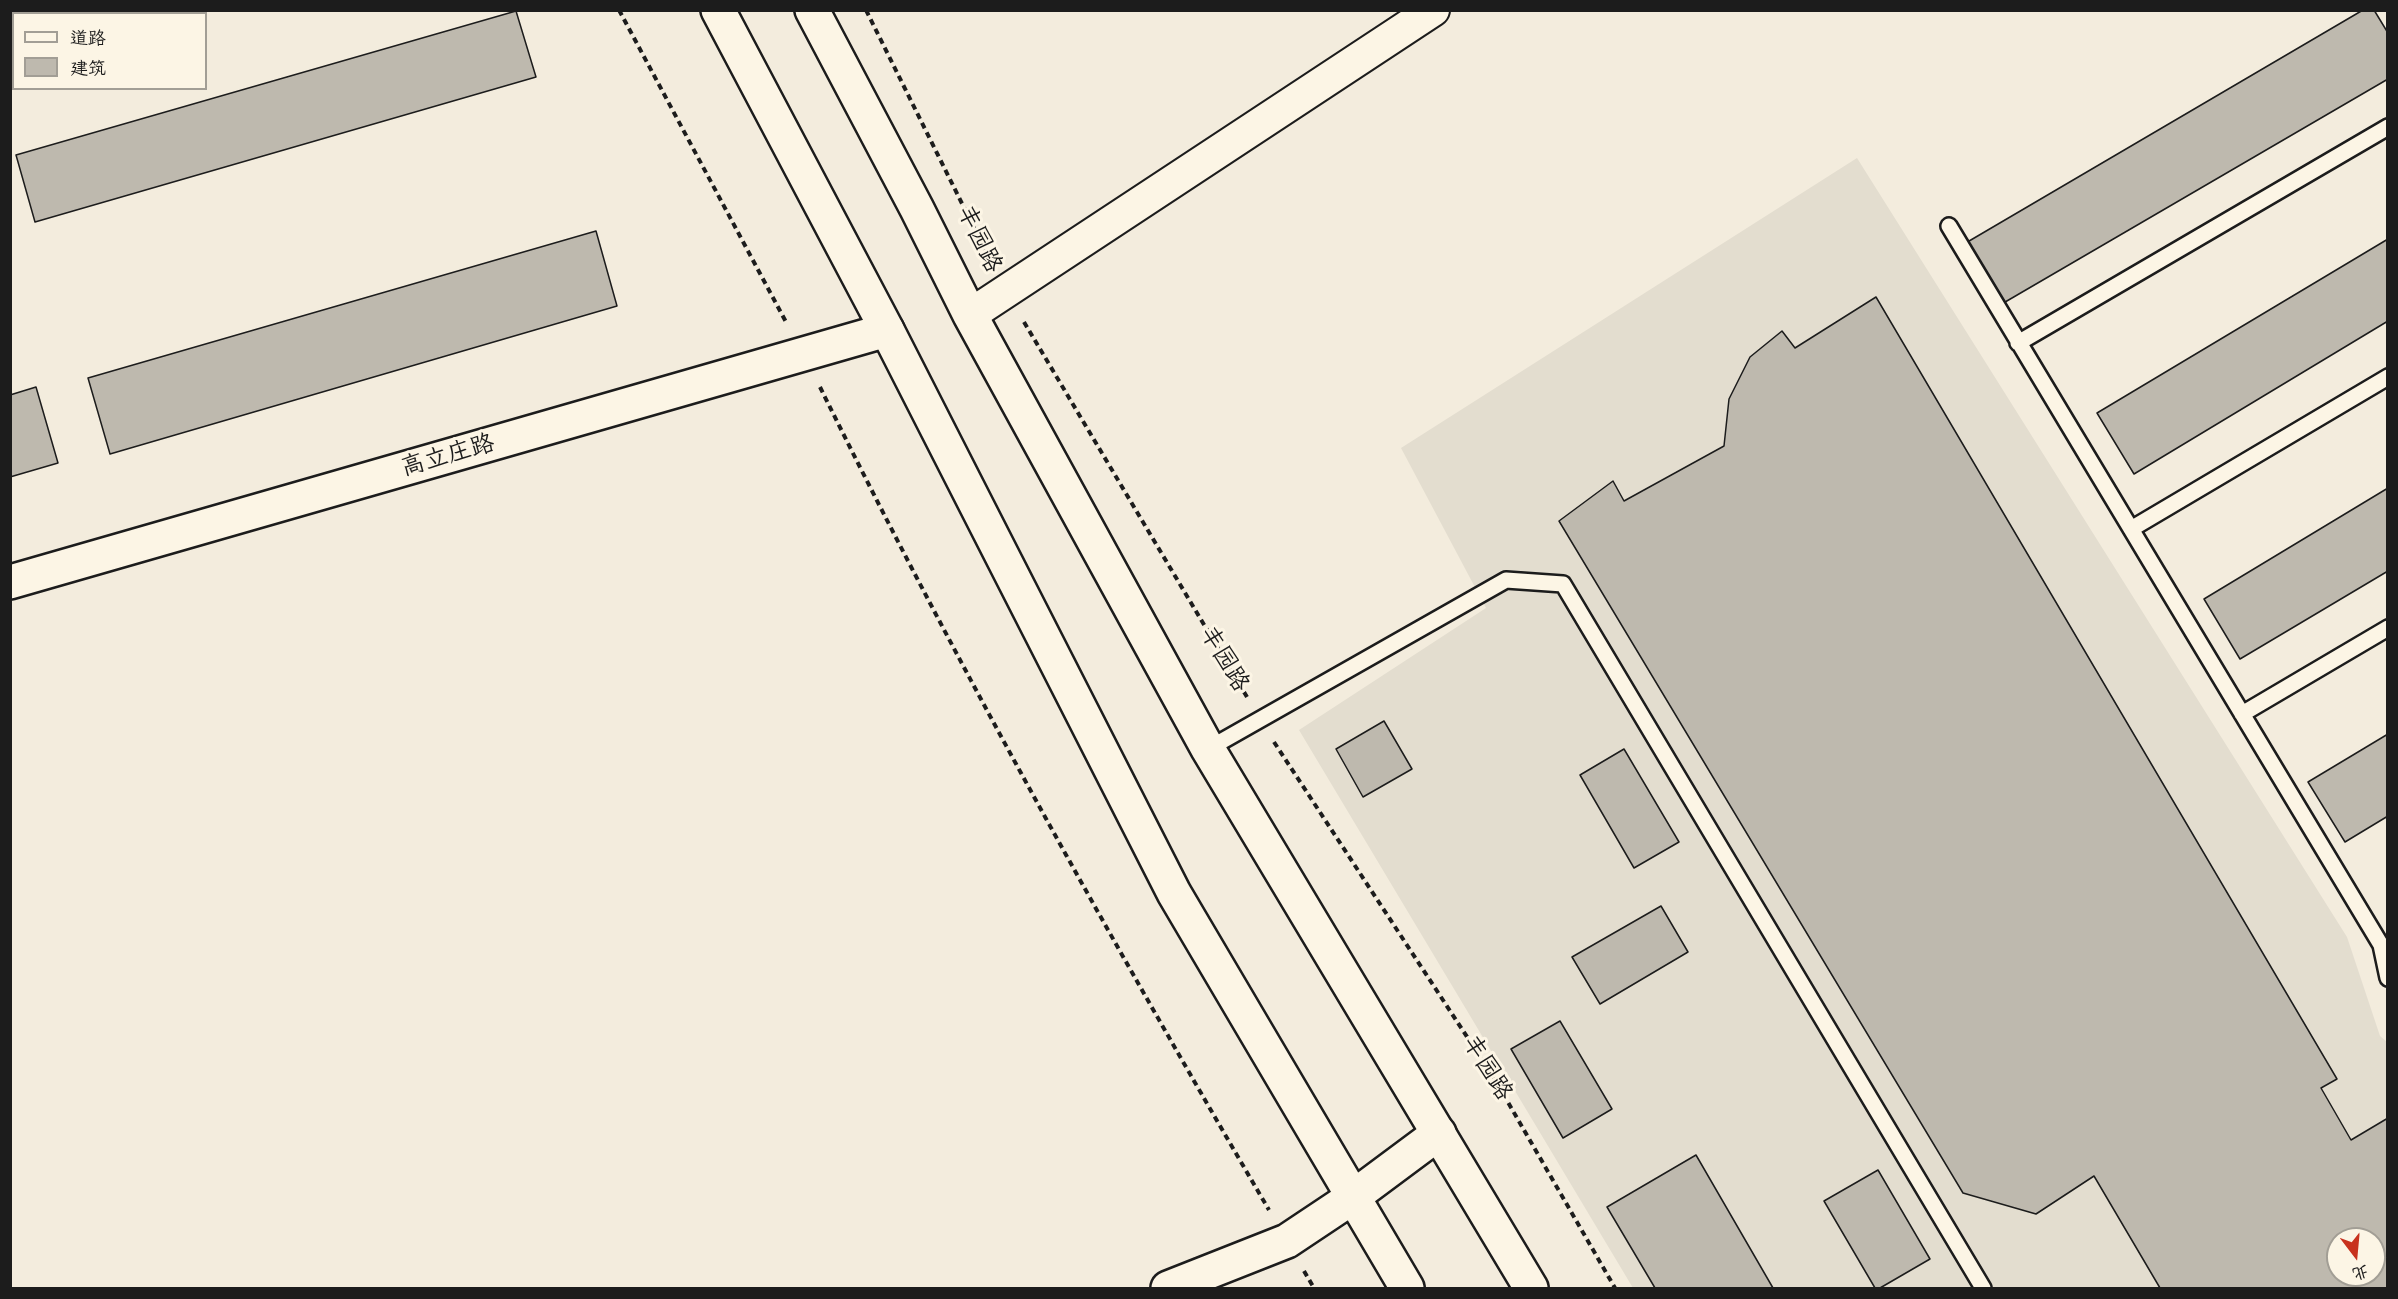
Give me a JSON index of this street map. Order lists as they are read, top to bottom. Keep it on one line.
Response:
{"streets":{"main road":["丰园路","高立庄路"]},"legend":["道路","建筑"],"north":"bottom"}
